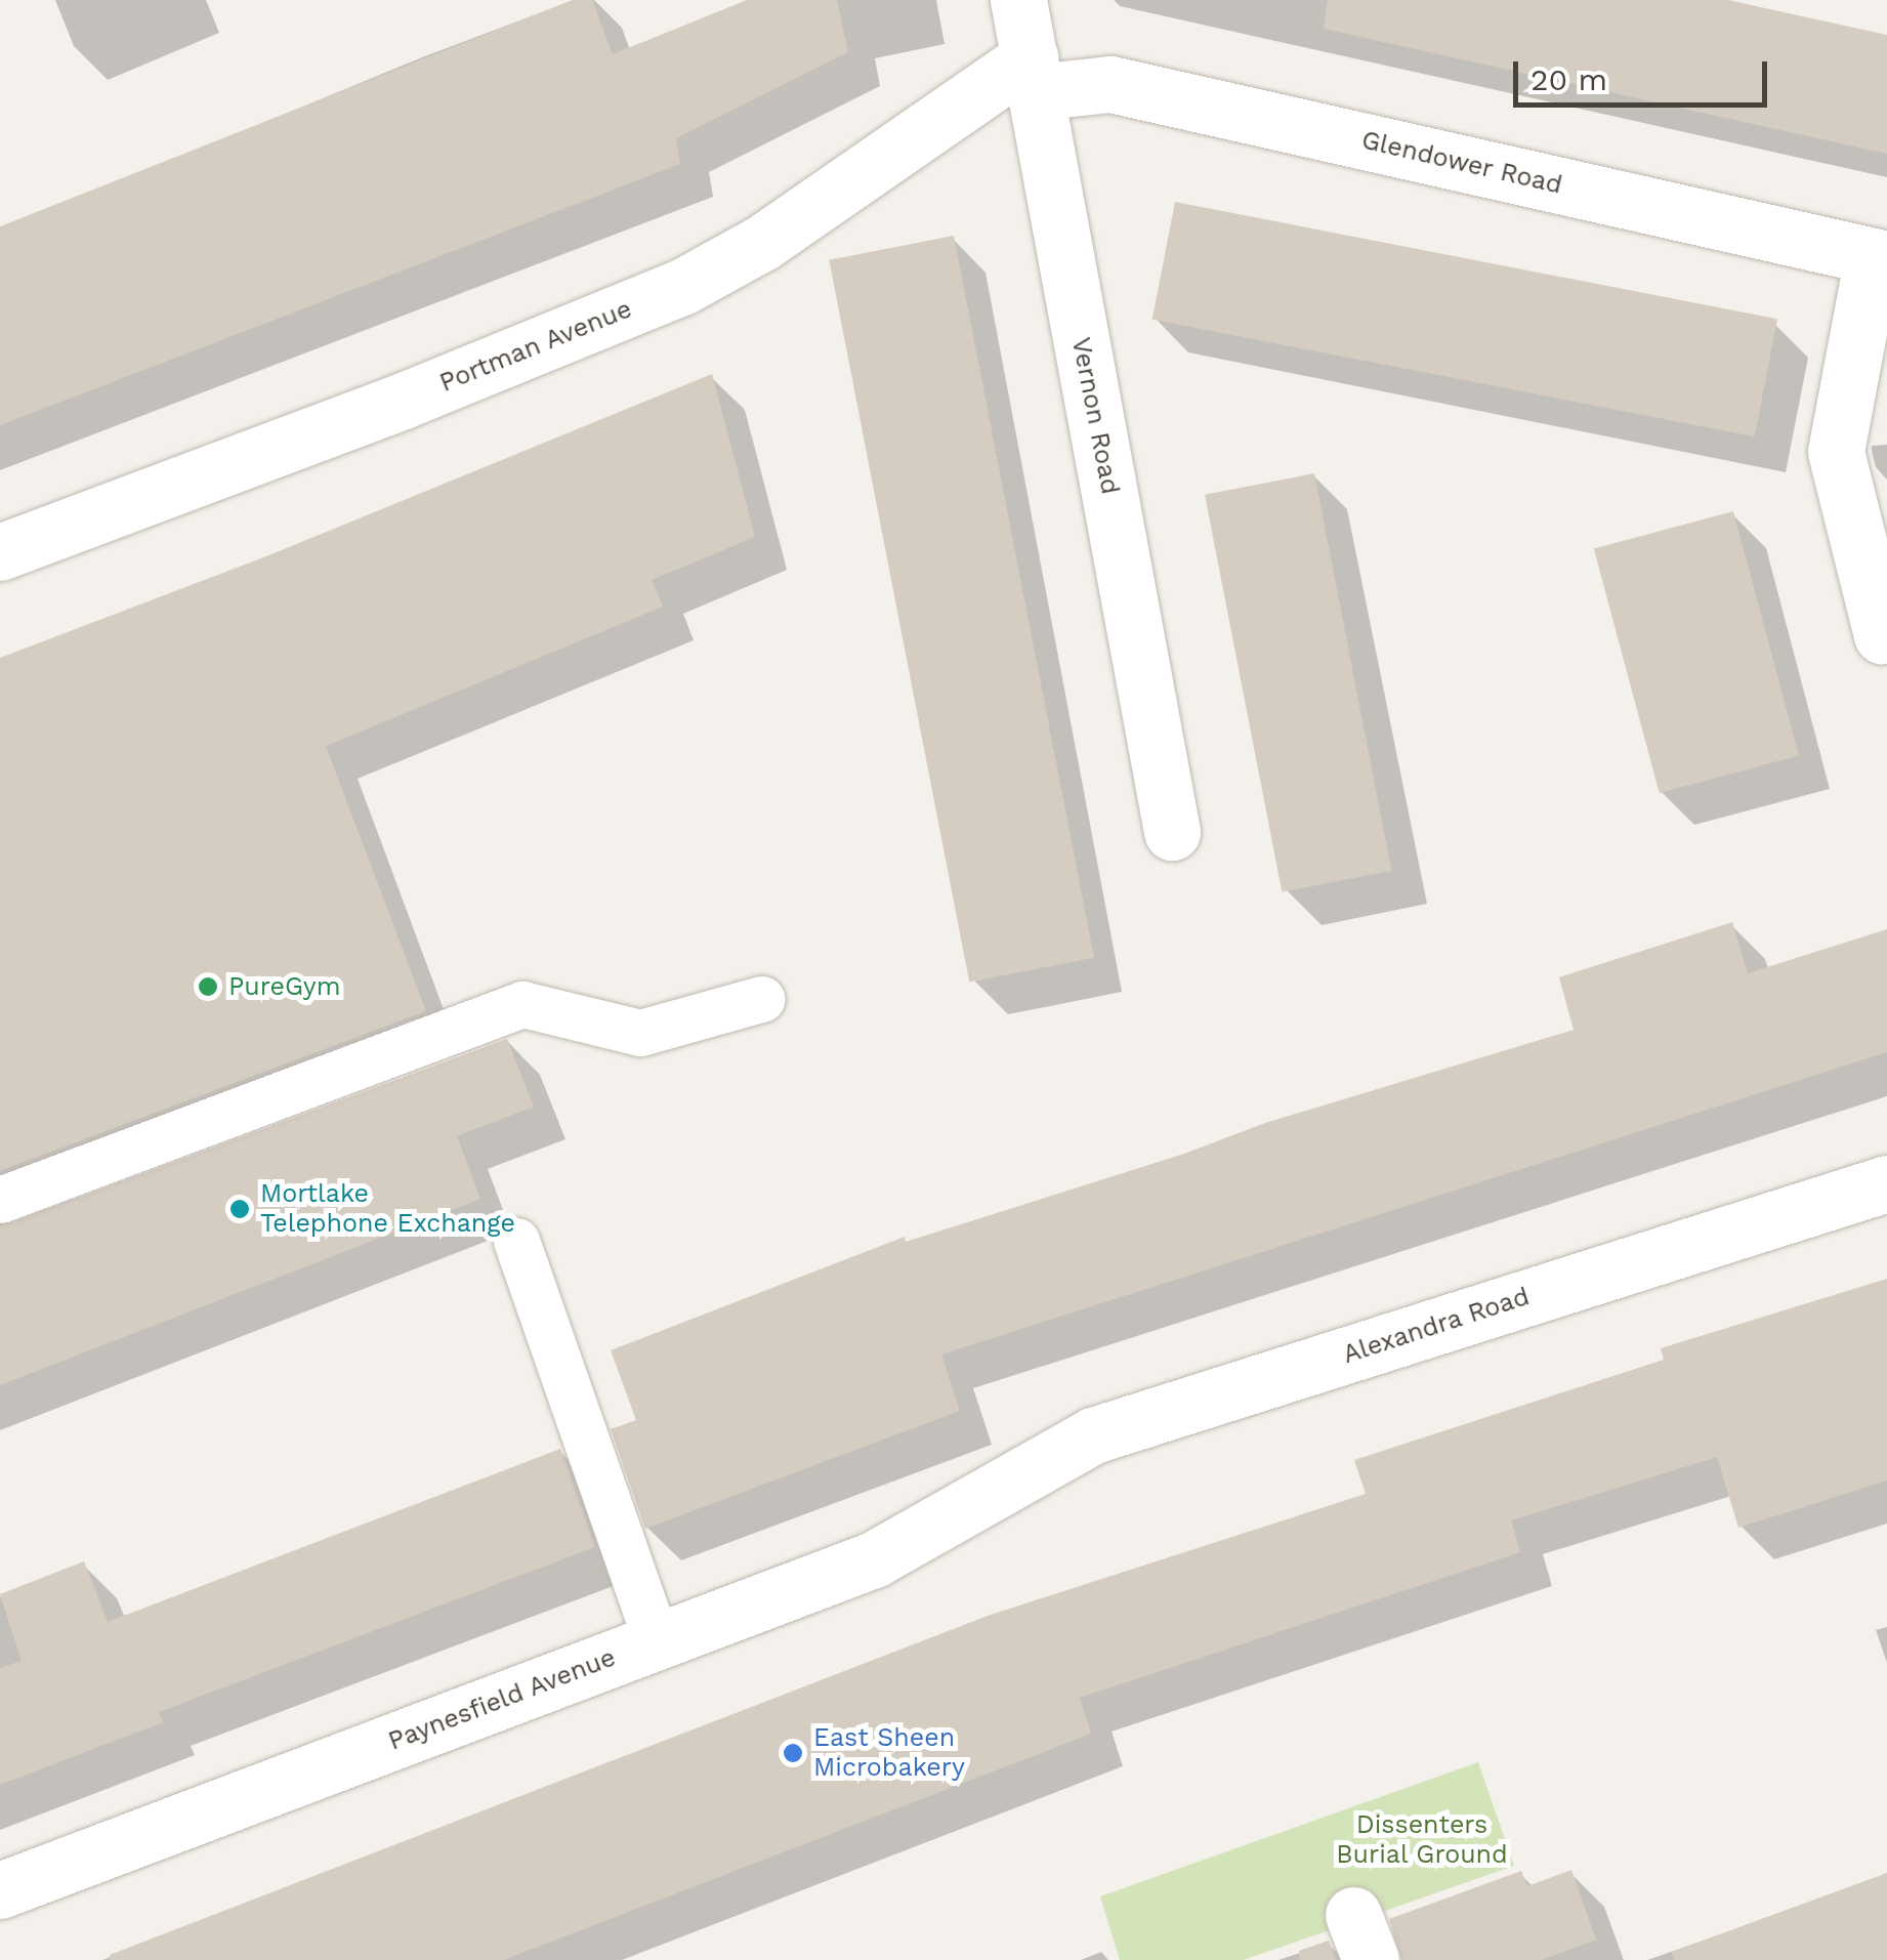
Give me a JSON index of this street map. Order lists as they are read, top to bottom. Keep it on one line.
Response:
{"streets":{"street":["Glendower Road","Portman Avenue","Vernon Road","Alexandra Road","Paynesfield Avenue"]},"crossings":[["Glendower Road","Portman Avenue"],["Glendower Road","Vernon Road"],["Portman Avenue","Vernon Road"],["Alexandra Road","Paynesfield Avenue"]],"parks":["Dissenters Burial Ground"],"places":["PureGym","Mortlake Telephone Exchange","East Sheen Microbakery"],"scale_bar":"20 m"}
